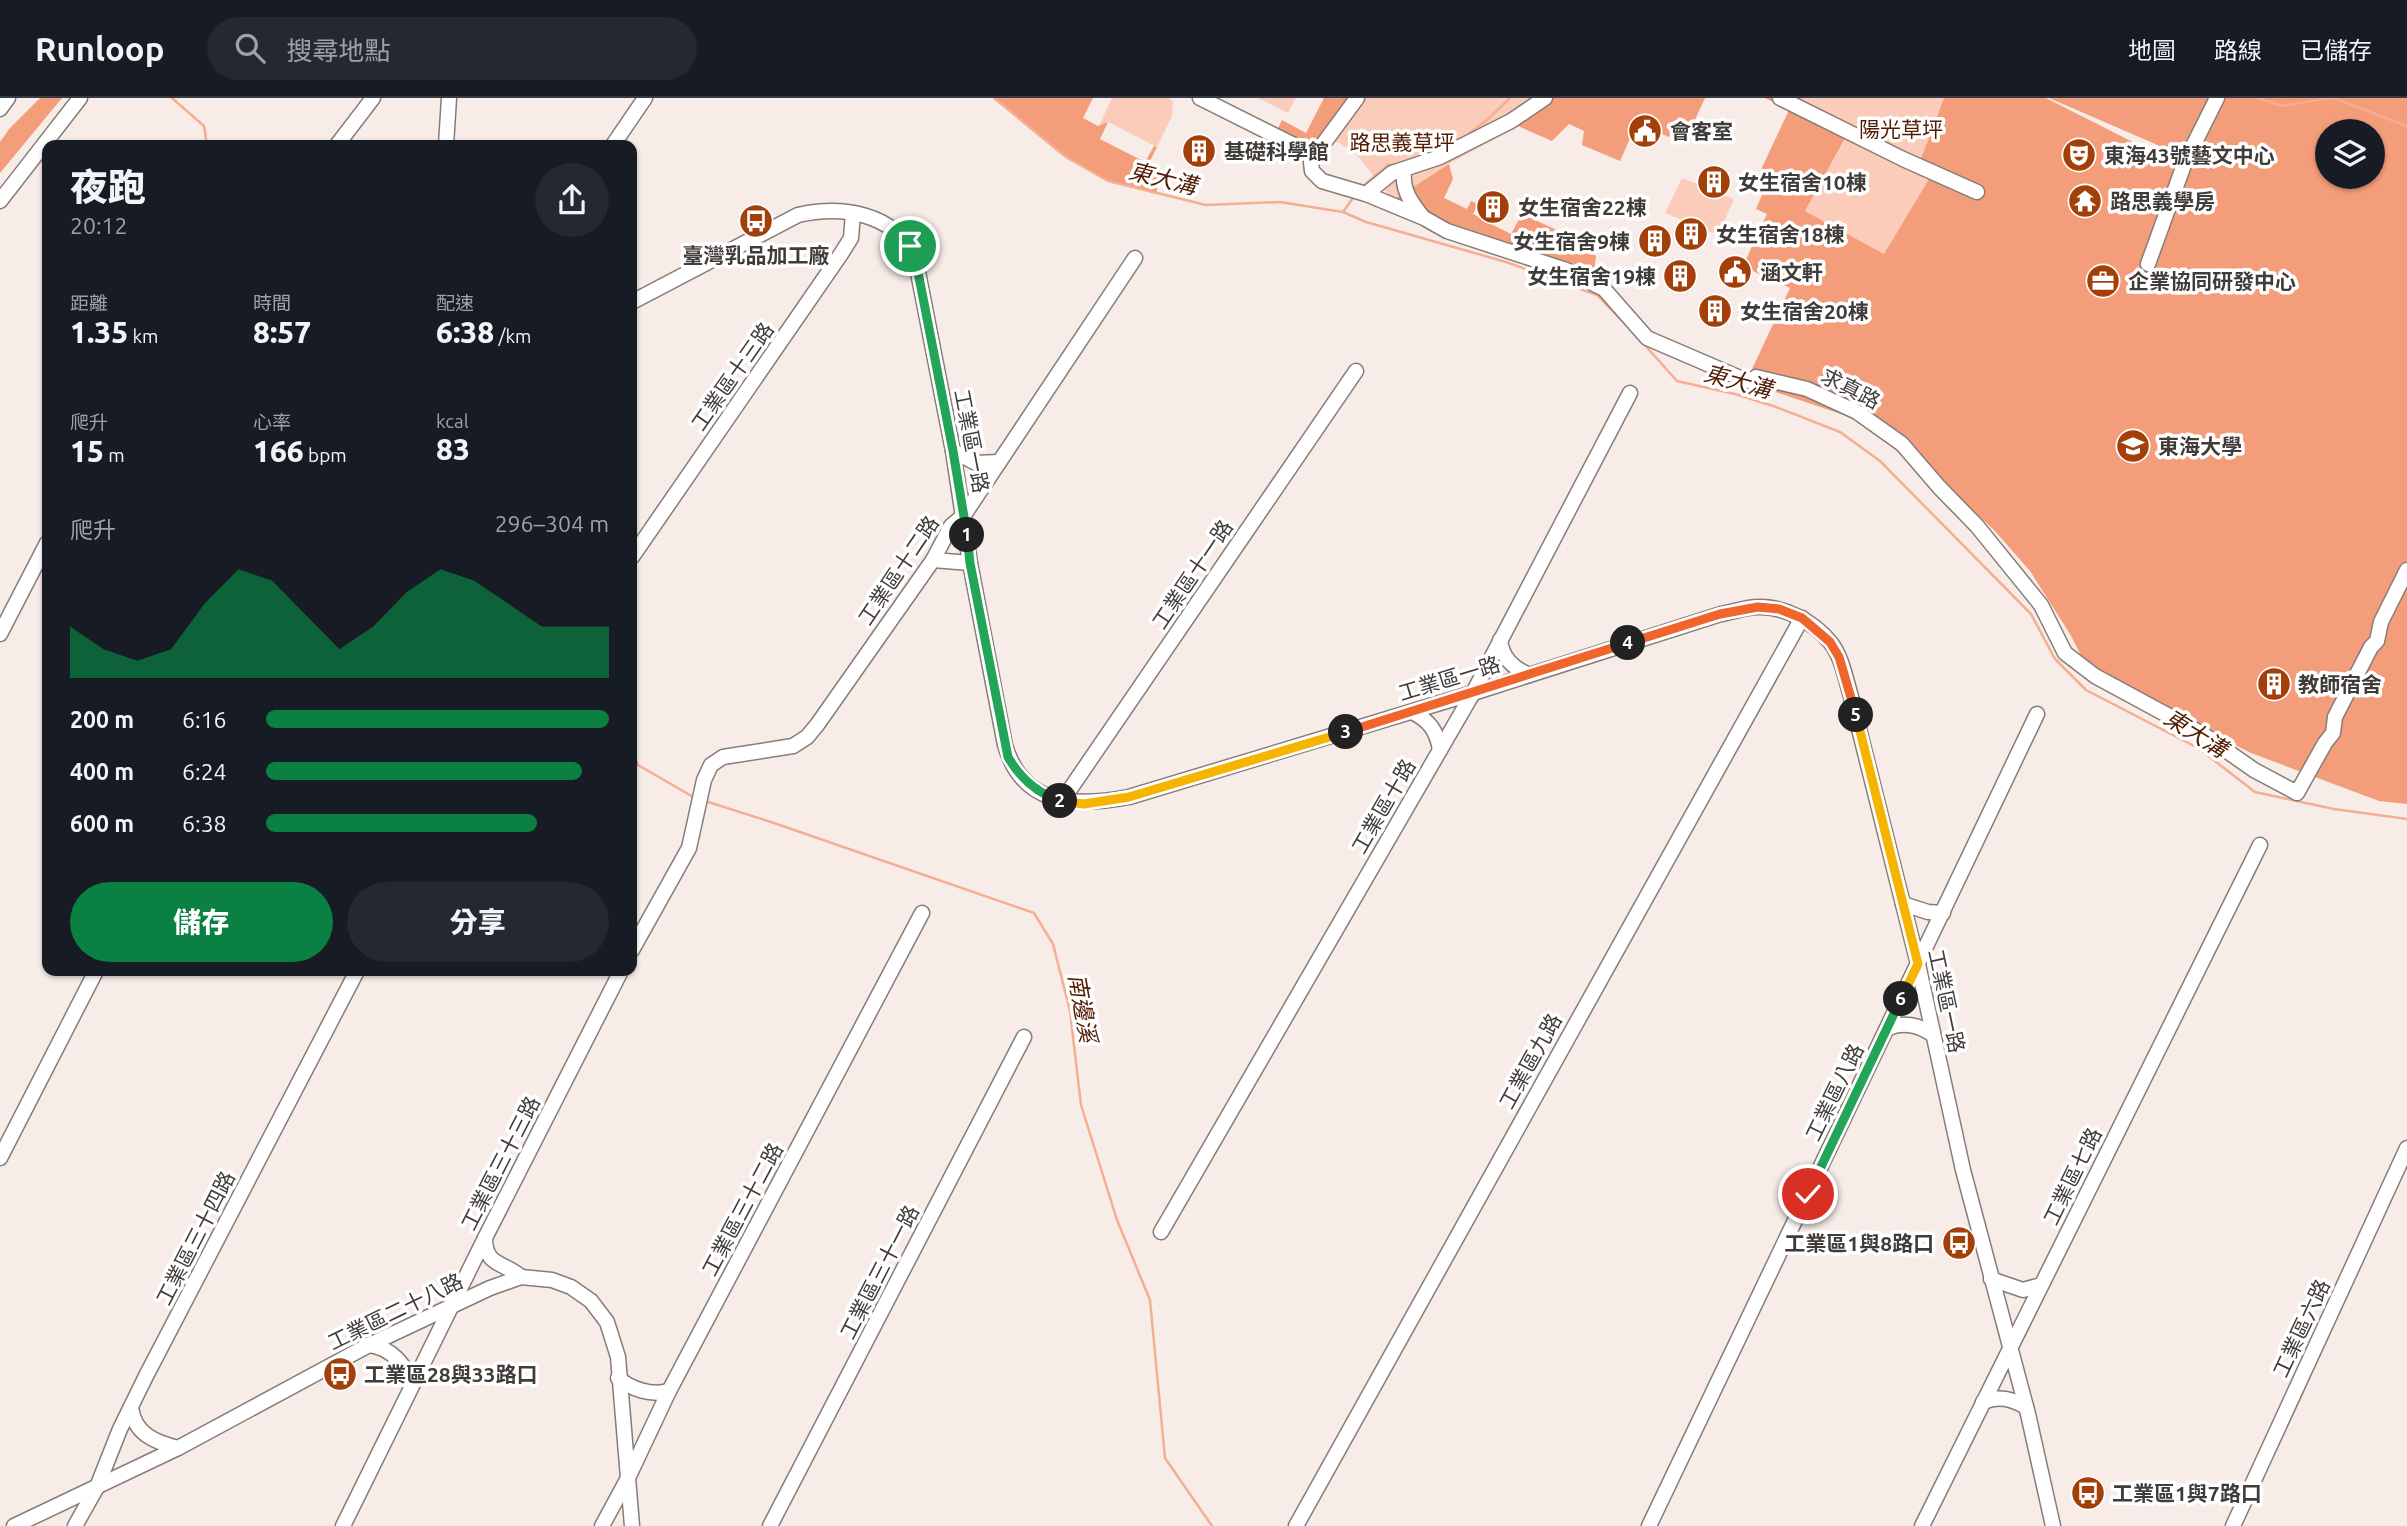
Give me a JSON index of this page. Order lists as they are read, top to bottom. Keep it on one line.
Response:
{"streets":{"street":["工業區十三路","求真路","工業區一路","工業區十二路","工業區十一路","工業區十路","工業區九路","工業區八路","工業區三十三路","工業區七路","工業區三十二路","工業區三十四路","工業區三十一路","工業區二十八路","工業區六路"]},"crossings":[["工業區十三路","工業區一路"],["工業區一路","工業區十二路"],["工業區一路","工業區十一路"],["工業區一路","工業區十路"],["工業區一路","工業區九路"],["工業區一路","工業區八路"],["工業區一路","工業區七路"],["工業區三十三路","工業區二十八路"],["工業區三十二路","工業區二十八路"],["工業區三十四路","工業區二十八路"]],"water":["東大溝","南邊溪"],"parks":["陽光草坪","路思義草坪"],"places":{"public building":["會客室","涵文軒"],"building":["基礎科學館","女生宿舍10棟","女生宿舍22棟","女生宿舍18棟","女生宿舍9棟","女生宿舍19棟","女生宿舍20棟","教師宿舍"],"theatre":["東海43號藝文中心"],"temple":["路思義學房"],"bus stop":["臺灣乳品加工廠","工業區1與8路口","工業區28與33路口","工業區1與7路口"],"office":["企業協同研發中心"],"school or university":["東海大學"]},"page":{"header":"Runloop","search":"搜尋地點","nav":["地圖","路線","已儲存"],"heading":["夜跑","20:12"],"stats":[["距離","1.35 km"],["時間","8:57"],["配速","6:38 /km"],["爬升","15 m"],["心率","166 bpm"],["kcal","83"]],"chart":["爬升","296–304 m"],"pins":["1","4","5","3","2","6"],"list":[{"name":"200 m","note":"6:16"},{"name":"400 m","note":"6:24"},{"name":"600 m","note":"6:38"}],"buttons":["儲存","分享"]}}
